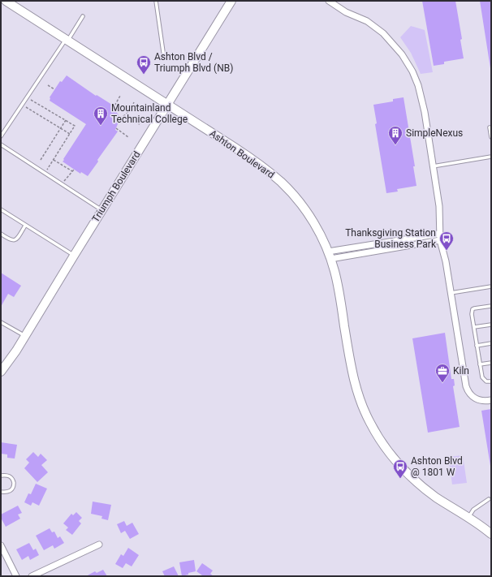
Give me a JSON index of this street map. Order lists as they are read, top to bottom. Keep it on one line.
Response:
{"streets":{"street":["Ashton Boulevard","Triumph Boulevard"]},"crossings":[["Ashton Boulevard","Triumph Boulevard"]],"places":{"bus stop":["Ashton Blvd / Triumph Blvd (NB)","Thanksgiving Station Business Park","Ashton Blvd @ 1801 W"],"building":["Mountainland Technical College","SimpleNexus"],"office":["Kiln"]}}
